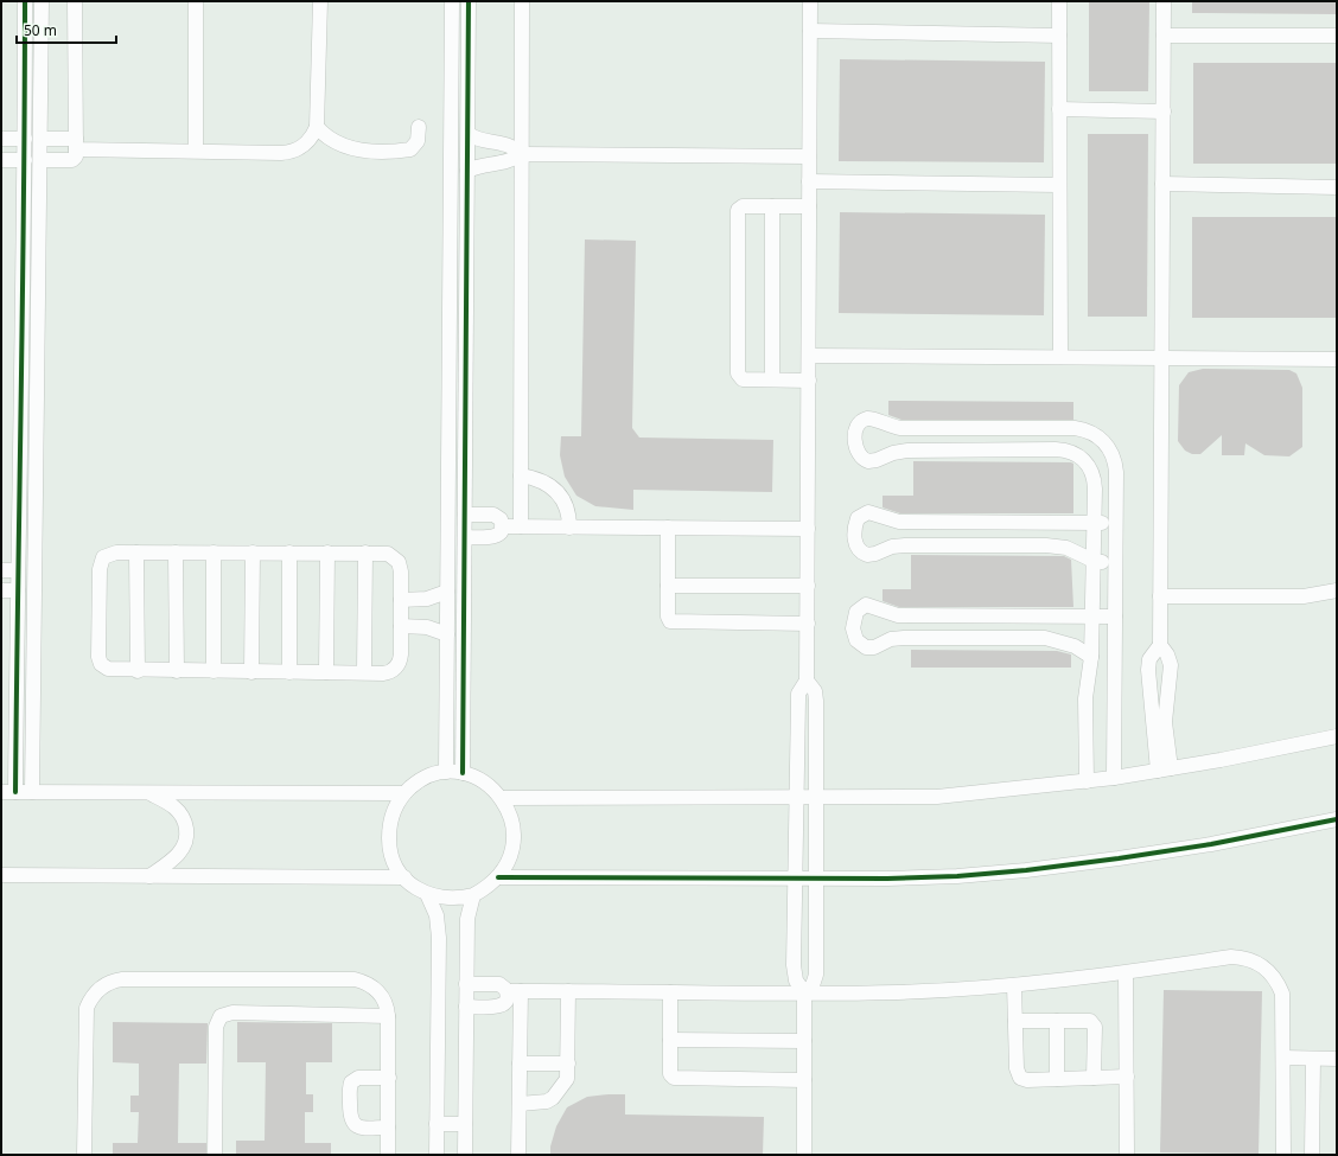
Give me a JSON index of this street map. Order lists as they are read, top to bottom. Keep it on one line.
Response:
{"scale_bar":"50 m"}
